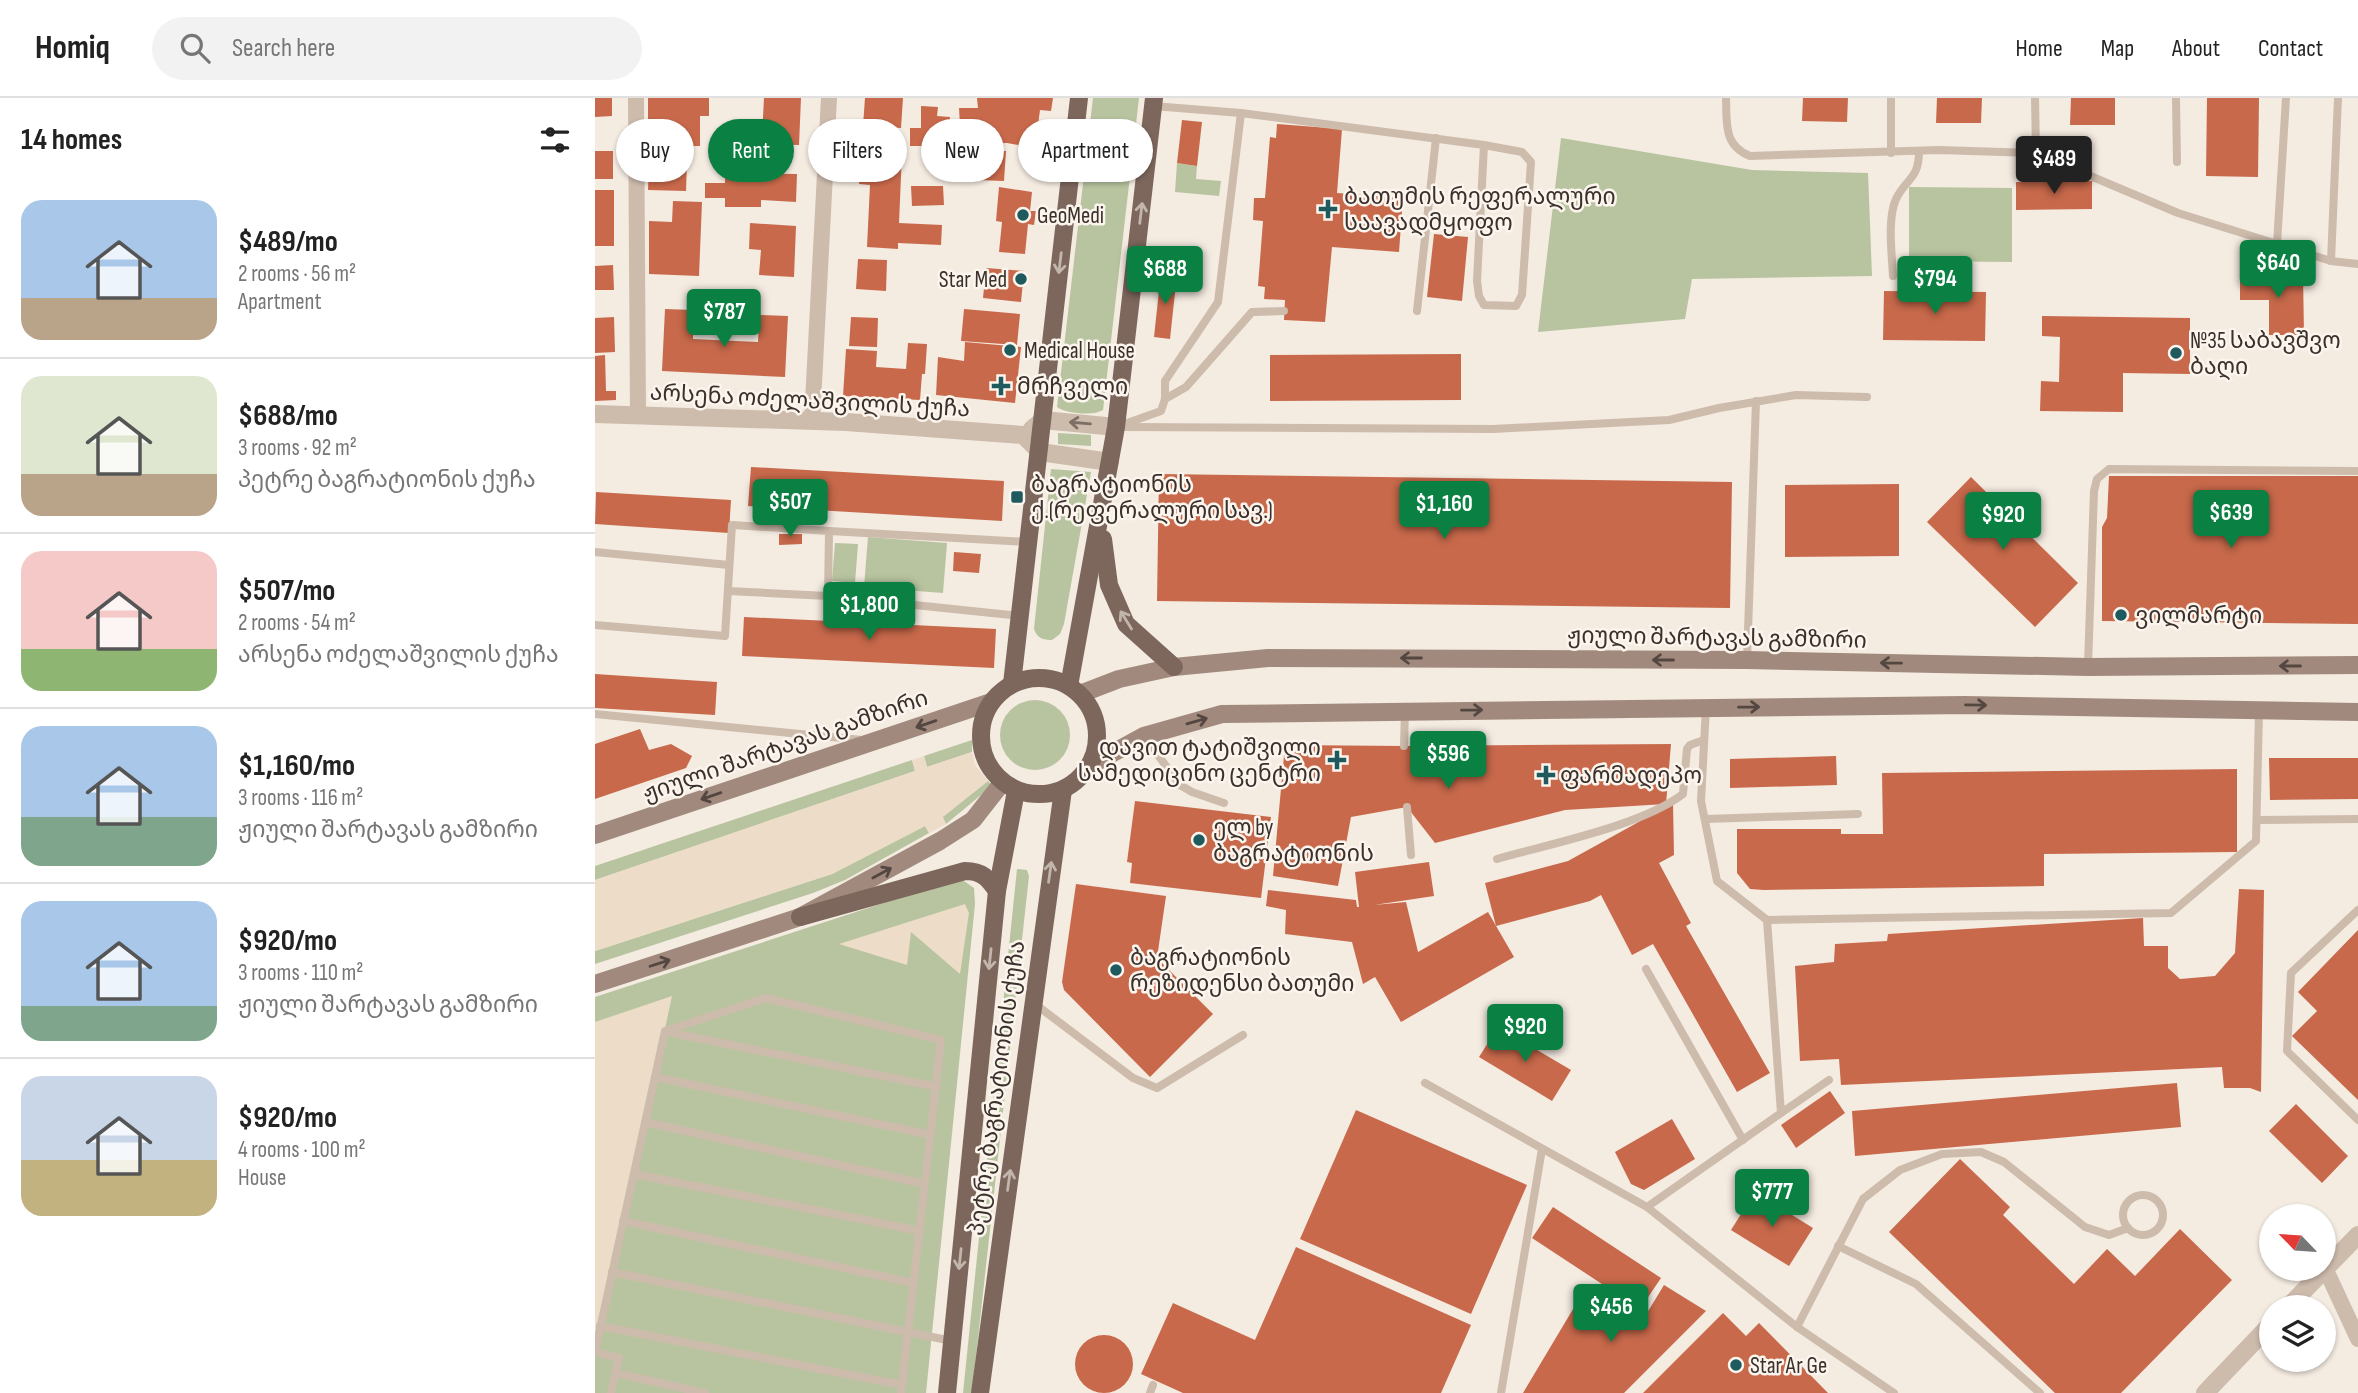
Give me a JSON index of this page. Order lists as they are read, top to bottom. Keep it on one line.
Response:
{"streets":{"main road":["ჟიული შარტავას გამზირი","პეტრე ბაგრატიონის ქუჩა"],"street":["არსენა ოძელაშვილის ქუჩა"]},"crossings":[["ჟიული შარტავას გამზირი","პეტრე ბაგრატიონის ქუჩა"]],"places":{"health":["ბათუმის რეფერალური საავადმყოფო","მრჩველი","დავით ტატიშვილი სამედიცინო ცენტრი","ფარმადეპო"],"other":["GeoMedi","Star Med","Medical House","№35 საბავშვო ბაღი","ვილმარტი","ელ by ბაგრატიონის","ბაგრატიონის რეზიდენსი ბათუმი","Star Ar Ge"],"transit":["ბაგრატიონის ქ.(რეფერალური სავ.)"]},"north":"top left","page":{"header":"Homiq","search":"Search here","nav":["Home","Map","About","Contact"],"heading":"14 homes","chip":["Buy","Rent","Filters","New","Apartment"],"price":["$489","$640","$688","$794","$787","$507","$1,160","$639","$920","$1,800","$596","$920","$777","$456"],"list":[{"name":"$489/mo","note":"2 rooms · 56 m² · Apartment"},{"name":"$688/mo","note":"3 rooms · 92 m² · პეტრე ბაგრატიონის ქუჩა"},{"name":"$507/mo","note":"2 rooms · 54 m² · არსენა ოძელაშვილის ქუჩა"},{"name":"$1,160/mo","note":"3 rooms · 116 m² · ჟიული შარტავას გამზირი"},{"name":"$920/mo","note":"3 rooms · 110 m² · ჟიული შარტავას გამზირი"},{"name":"$920/mo","note":"4 rooms · 100 m² · House"}]}}
